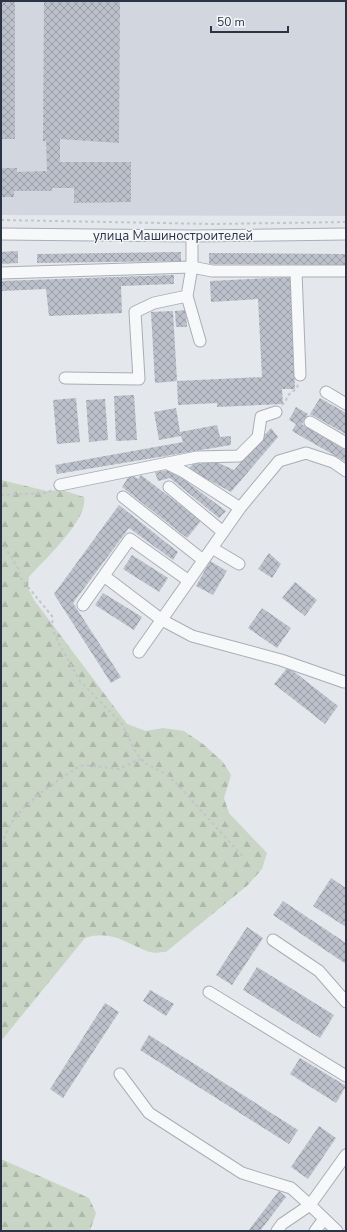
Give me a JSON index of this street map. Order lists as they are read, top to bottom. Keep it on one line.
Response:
{"streets":{"street":["улица Машиностроителей"]},"scale_bar":"50 m"}
